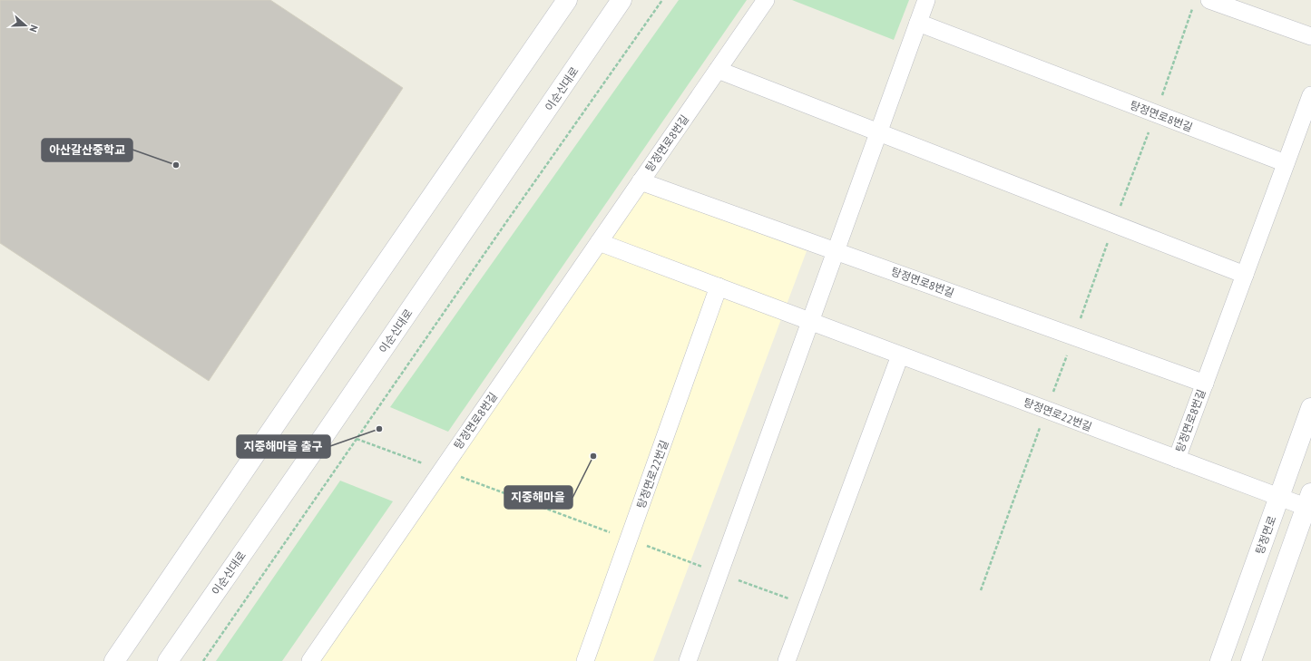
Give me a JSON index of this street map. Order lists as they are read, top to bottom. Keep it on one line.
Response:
{"streets":{"main road":["이순신대로","탕정면로"],"street":["탕정면로8번길","탕정면로22번길"]},"crossings":[["탕정면로8번길","탕정면로22번길"],["탕정면로22번길","탕정면로"]],"places":["아산갈산중학교","지중해마을 출구","지중해마을"],"north":"right"}
